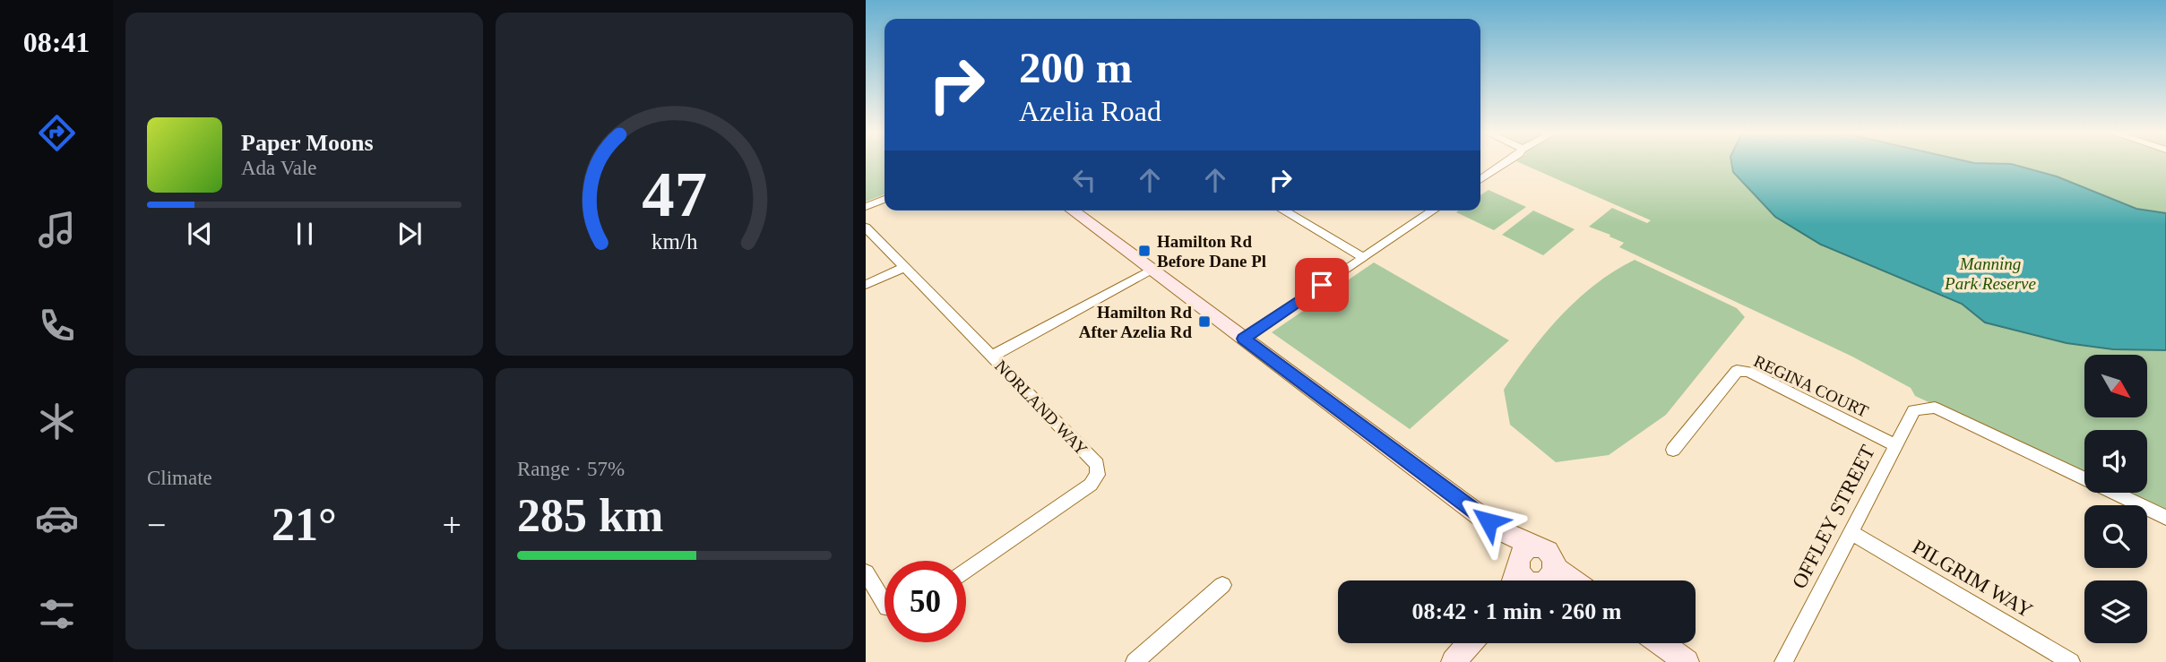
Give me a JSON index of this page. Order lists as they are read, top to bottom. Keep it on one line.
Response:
{"streets":{"street":["REGINA COURT","NORLAND WAY","OFFLEY STREET","PILGRIM WAY"]},"crossings":[["REGINA COURT","OFFLEY STREET"],["OFFLEY STREET","PILGRIM WAY"]],"parks":["Manning Park Reserve"],"places":{"transit":["Hamilton Rd Before Dane Pl","Hamilton Rd After Azelia Rd"]},"north":"bottom right","page":{"tabs":"08:41","turn":["200 m","Azelia Road"],"song":["Paper Moons","Ada Vale"],"tile":["Climate",["Range · 57%","285 km"]],"heat":["−","21°","+"],"limit":"50","trip":"08:42 · 1 min · 260 m","gauge":["47","km/h"]}}
